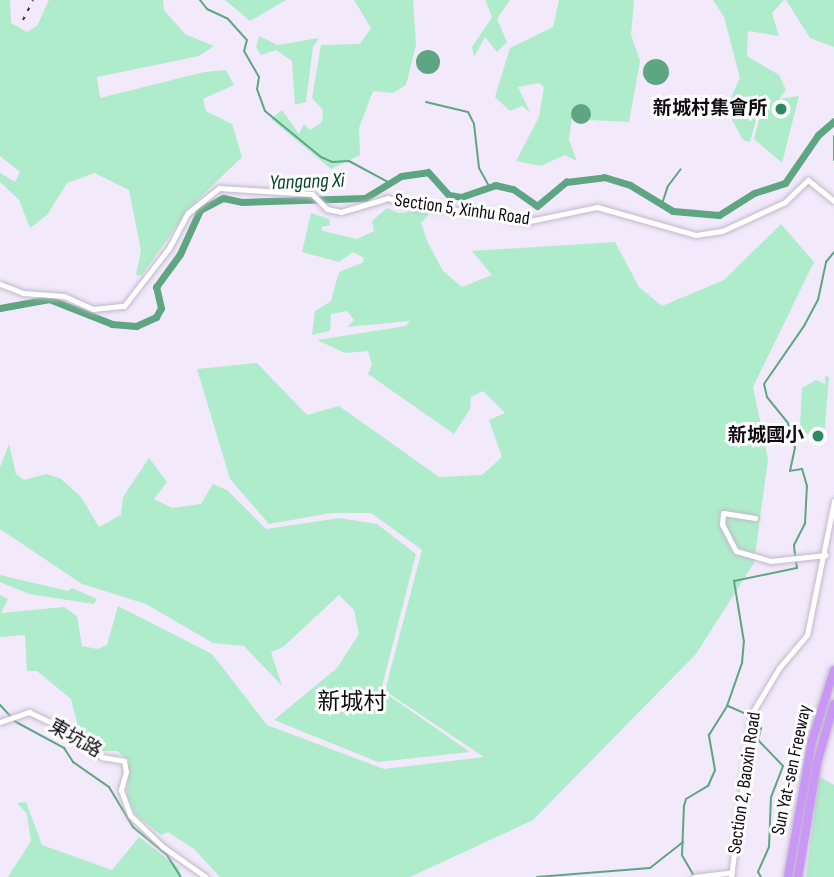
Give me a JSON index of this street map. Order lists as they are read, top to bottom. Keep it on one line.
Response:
{"streets":{"highway":["Sun Yat-sen Freeway"],"street":["東坑路","Section 2, Baoxin Road"]},"districts":["新城村"],"water":["Yangang Xi"],"places":["新城村集會所","新城國小"]}
